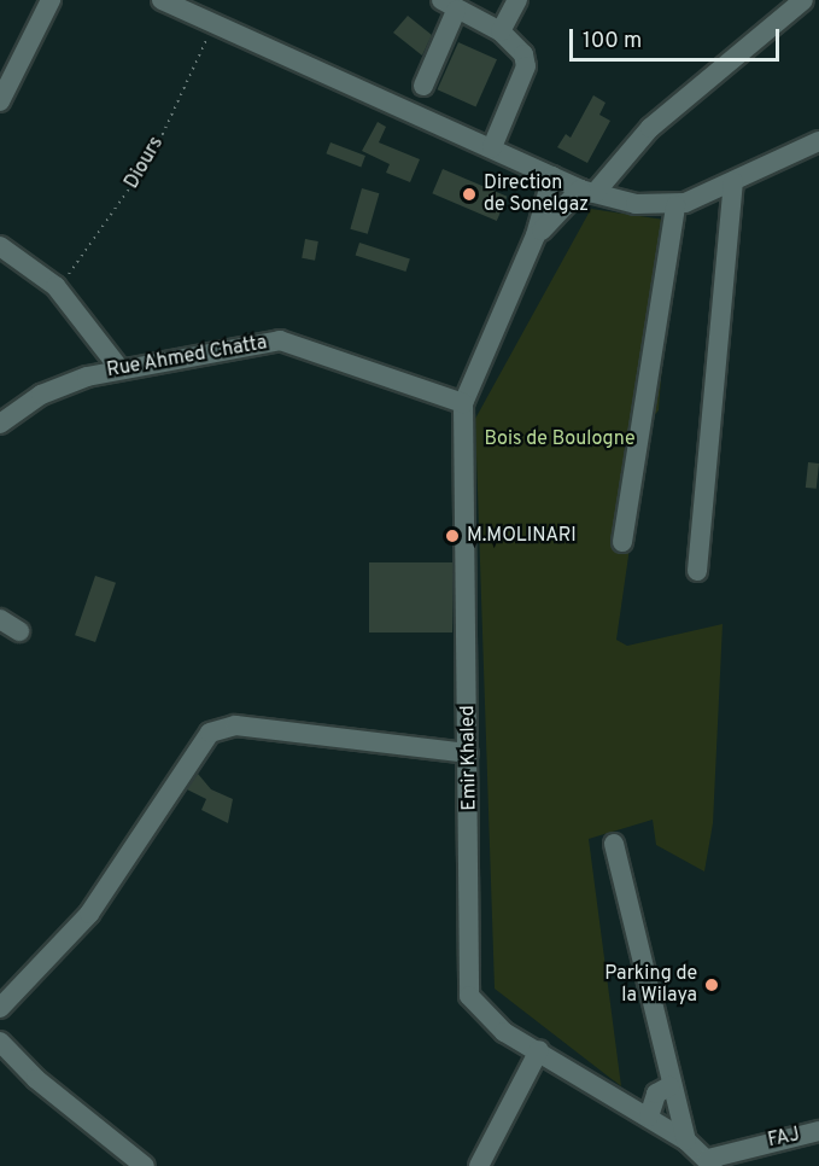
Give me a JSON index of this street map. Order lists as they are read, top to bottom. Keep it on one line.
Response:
{"streets":{"street":["Rue Ahmed Chatta","Emir Khaled","FAJ"],"path":["Diours"]},"crossings":[["Rue Ahmed Chatta","Emir Khaled"],["Emir Khaled","FAJ"]],"parks":["Bois de Boulogne"],"places":["Direction de Sonelgaz","M.MOLINARI","Parking de la Wilaya"],"scale_bar":"100 m"}
